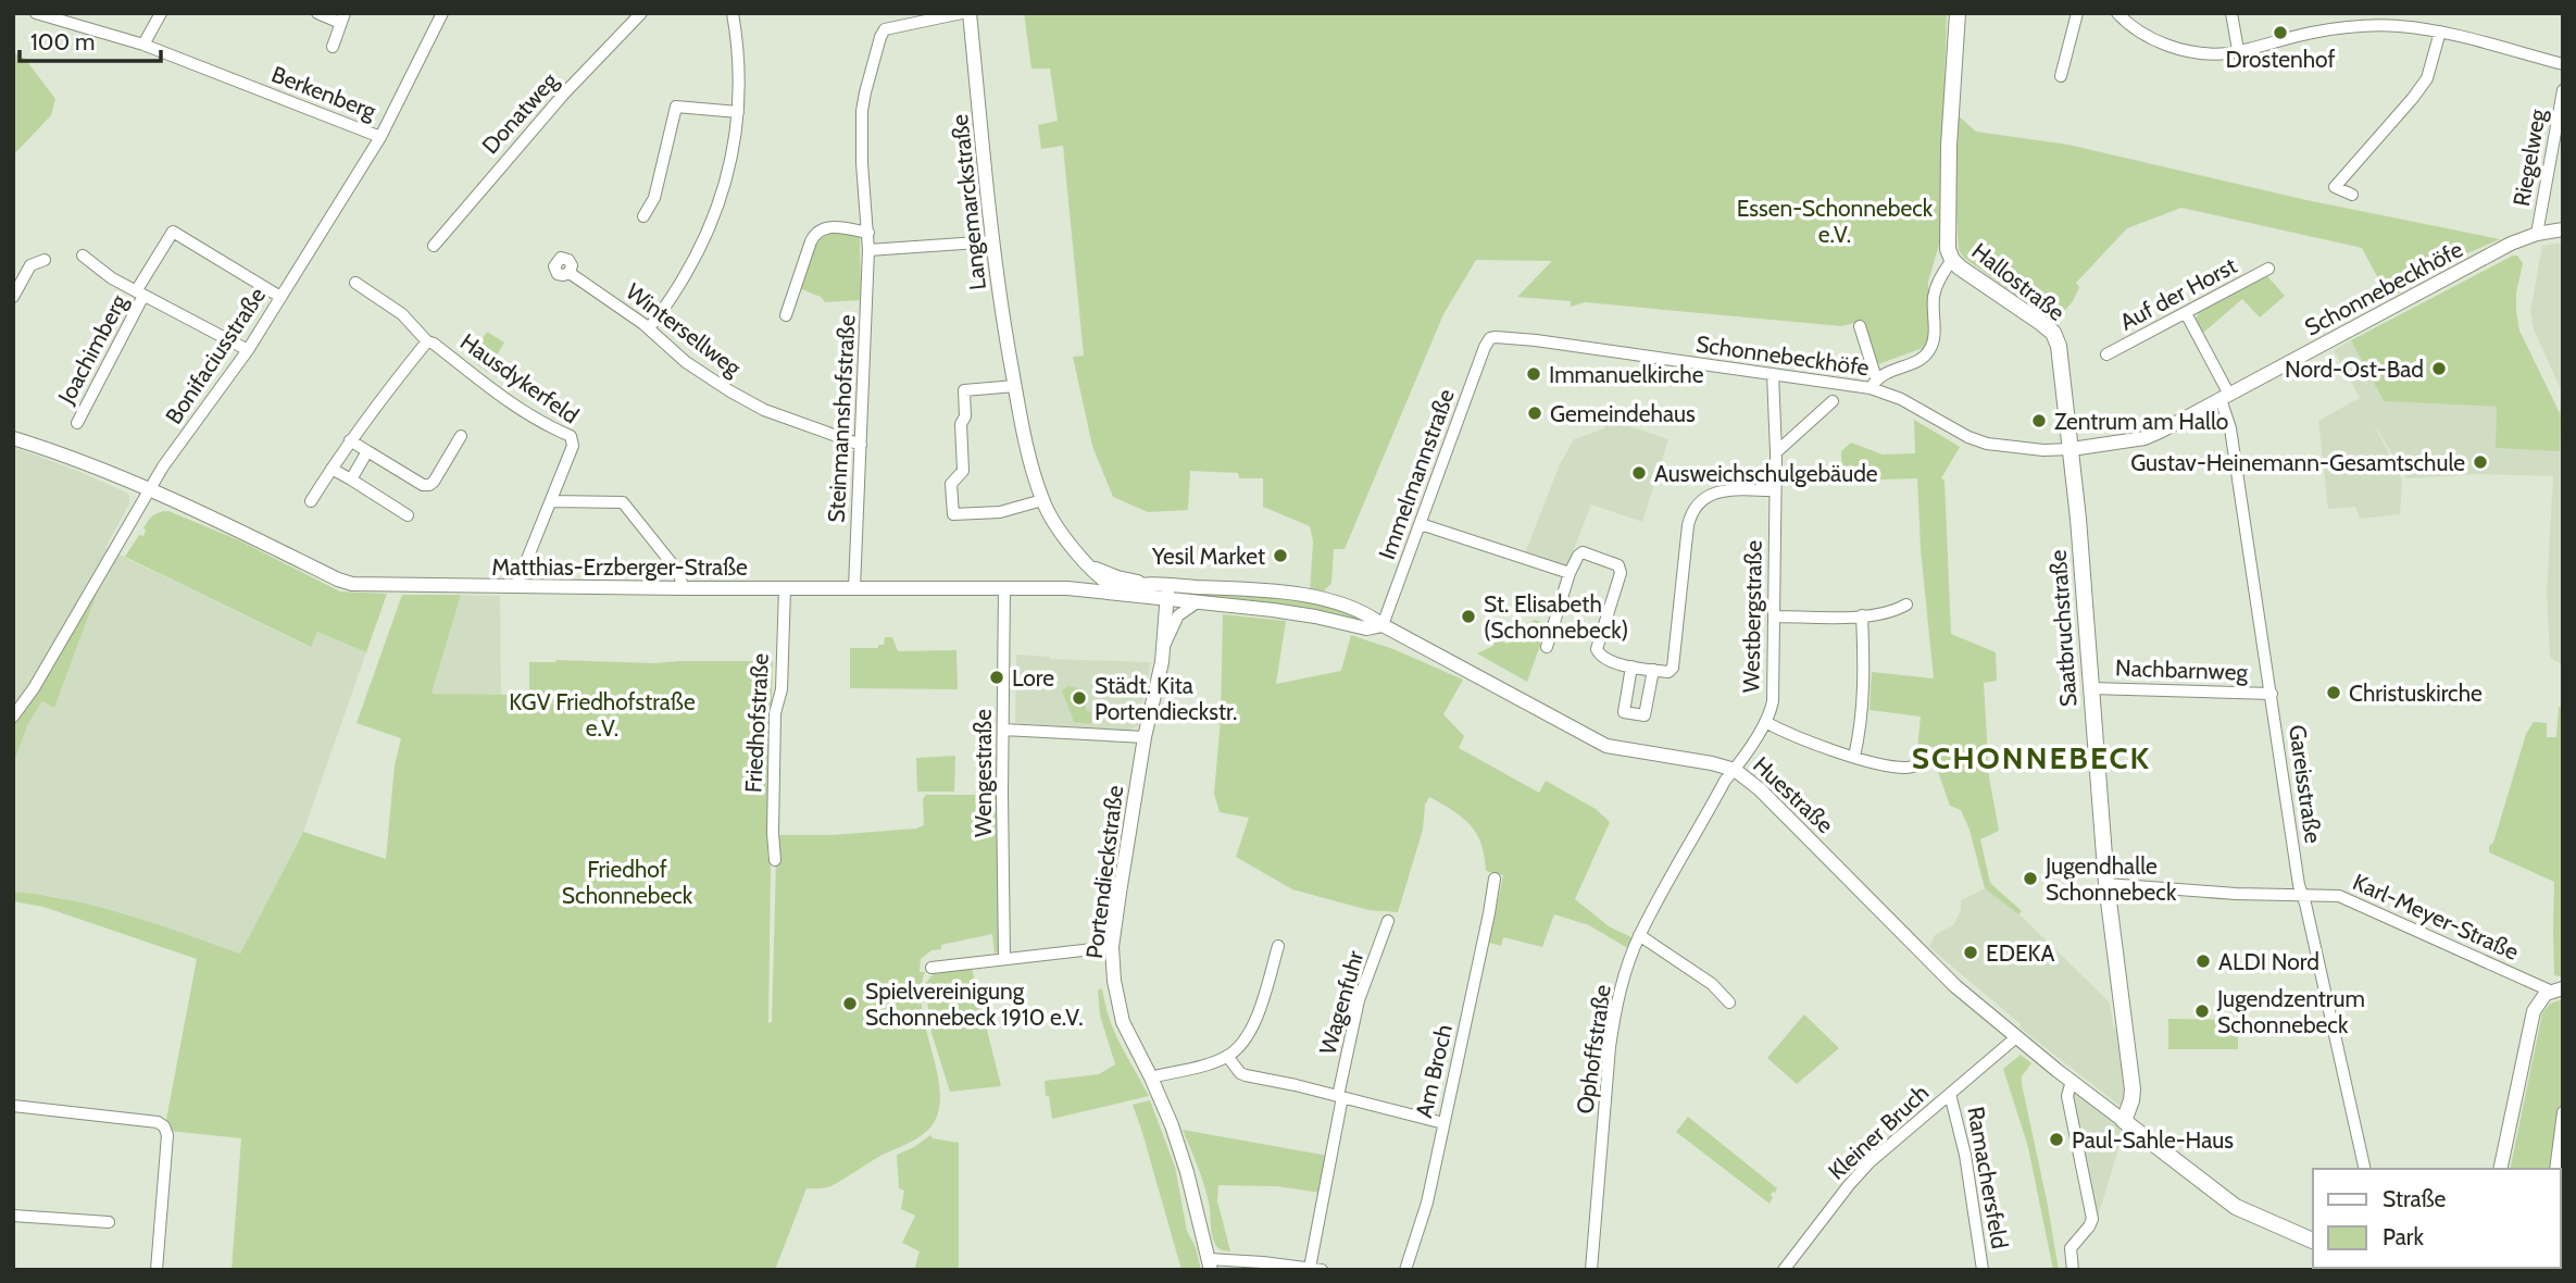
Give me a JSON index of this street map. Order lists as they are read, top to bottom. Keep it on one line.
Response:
{"streets":{"main road":["Hallostraße","Saatbruchstraße","Huestraße"],"street":["Berkenberg","Donatweg","Riegelweg","Langemarckstraße","Schonnebeckhöfe","Auf der Horst","Wintersellweg","Joachimberg","Bonifaciusstraße","Hausdykerfeld","Steinmannshofstraße","Immelmannstraße","Matthias-Erzberger-Straße","Westbergstraße","Nachbarnweg","Friedhofstraße","Wengestraße","Gareisstraße","Portendieckstraße","Karl-Meyer-Straße","Wagenfuhr","Ophoffstraße","Am Broch","Kleiner Bruch","Ramachersfeld"]},"crossings":[["Berkenberg","Bonifaciusstraße"],["Riegelweg","Schonnebeckhöfe"],["Langemarckstraße","Matthias-Erzberger-Straße"],["Hallostraße","Schonnebeckhöfe"],["Hallostraße","Saatbruchstraße"],["Schonnebeckhöfe","Immelmannstraße"],["Schonnebeckhöfe","Westbergstraße"],["Schonnebeckhöfe","Saatbruchstraße"],["Schonnebeckhöfe","Gareisstraße"],["Wintersellweg","Steinmannshofstraße"],["Joachimberg","Bonifaciusstraße"],["Bonifaciusstraße","Matthias-Erzberger-Straße"],["Hausdykerfeld","Matthias-Erzberger-Straße"],["Steinmannshofstraße","Matthias-Erzberger-Straße"],["Immelmannstraße","Huestraße"],["Matthias-Erzberger-Straße","Friedhofstraße"],["Matthias-Erzberger-Straße","Wengestraße"],["Matthias-Erzberger-Straße","Huestraße"],["Matthias-Erzberger-Straße","Portendieckstraße"],["Westbergstraße","Huestraße"],["Westbergstraße","Ophoffstraße"],["Saatbruchstraße","Nachbarnweg"],["Saatbruchstraße","Huestraße"],["Saatbruchstraße","Karl-Meyer-Straße"],["Nachbarnweg","Gareisstraße"],["Gareisstraße","Karl-Meyer-Straße"],["Huestraße","Portendieckstraße"],["Huestraße","Ophoffstraße"],["Huestraße","Kleiner Bruch"],["Kleiner Bruch","Ramachersfeld"]],"districts":["SCHONNEBECK"],"parks":["Essen-Schonnebeck e.V.","KGV Friedhofstraße e.V.","Friedhof Schonnebeck"],"places":["Drostenhof","Nord-Ost-Bad","Immanuelkirche","Gemeindehaus","Zentrum am Hallo","Gustav-Heinemann-Gesamtschule","Ausweichschulgebäude","Yesil Market","St. Elisabeth (Schonnebeck)","Lore","Christuskirche","Städt. Kita Portendieckstr.","Jugendhalle Schonnebeck","EDEKA","ALDI Nord","Spielvereinigung Schonnebeck 1910 e.V.","Jugendzentrum Schonnebeck","Paul-Sahle-Haus"],"legend":["Straße","Park"],"scale_bar":"100 m"}
